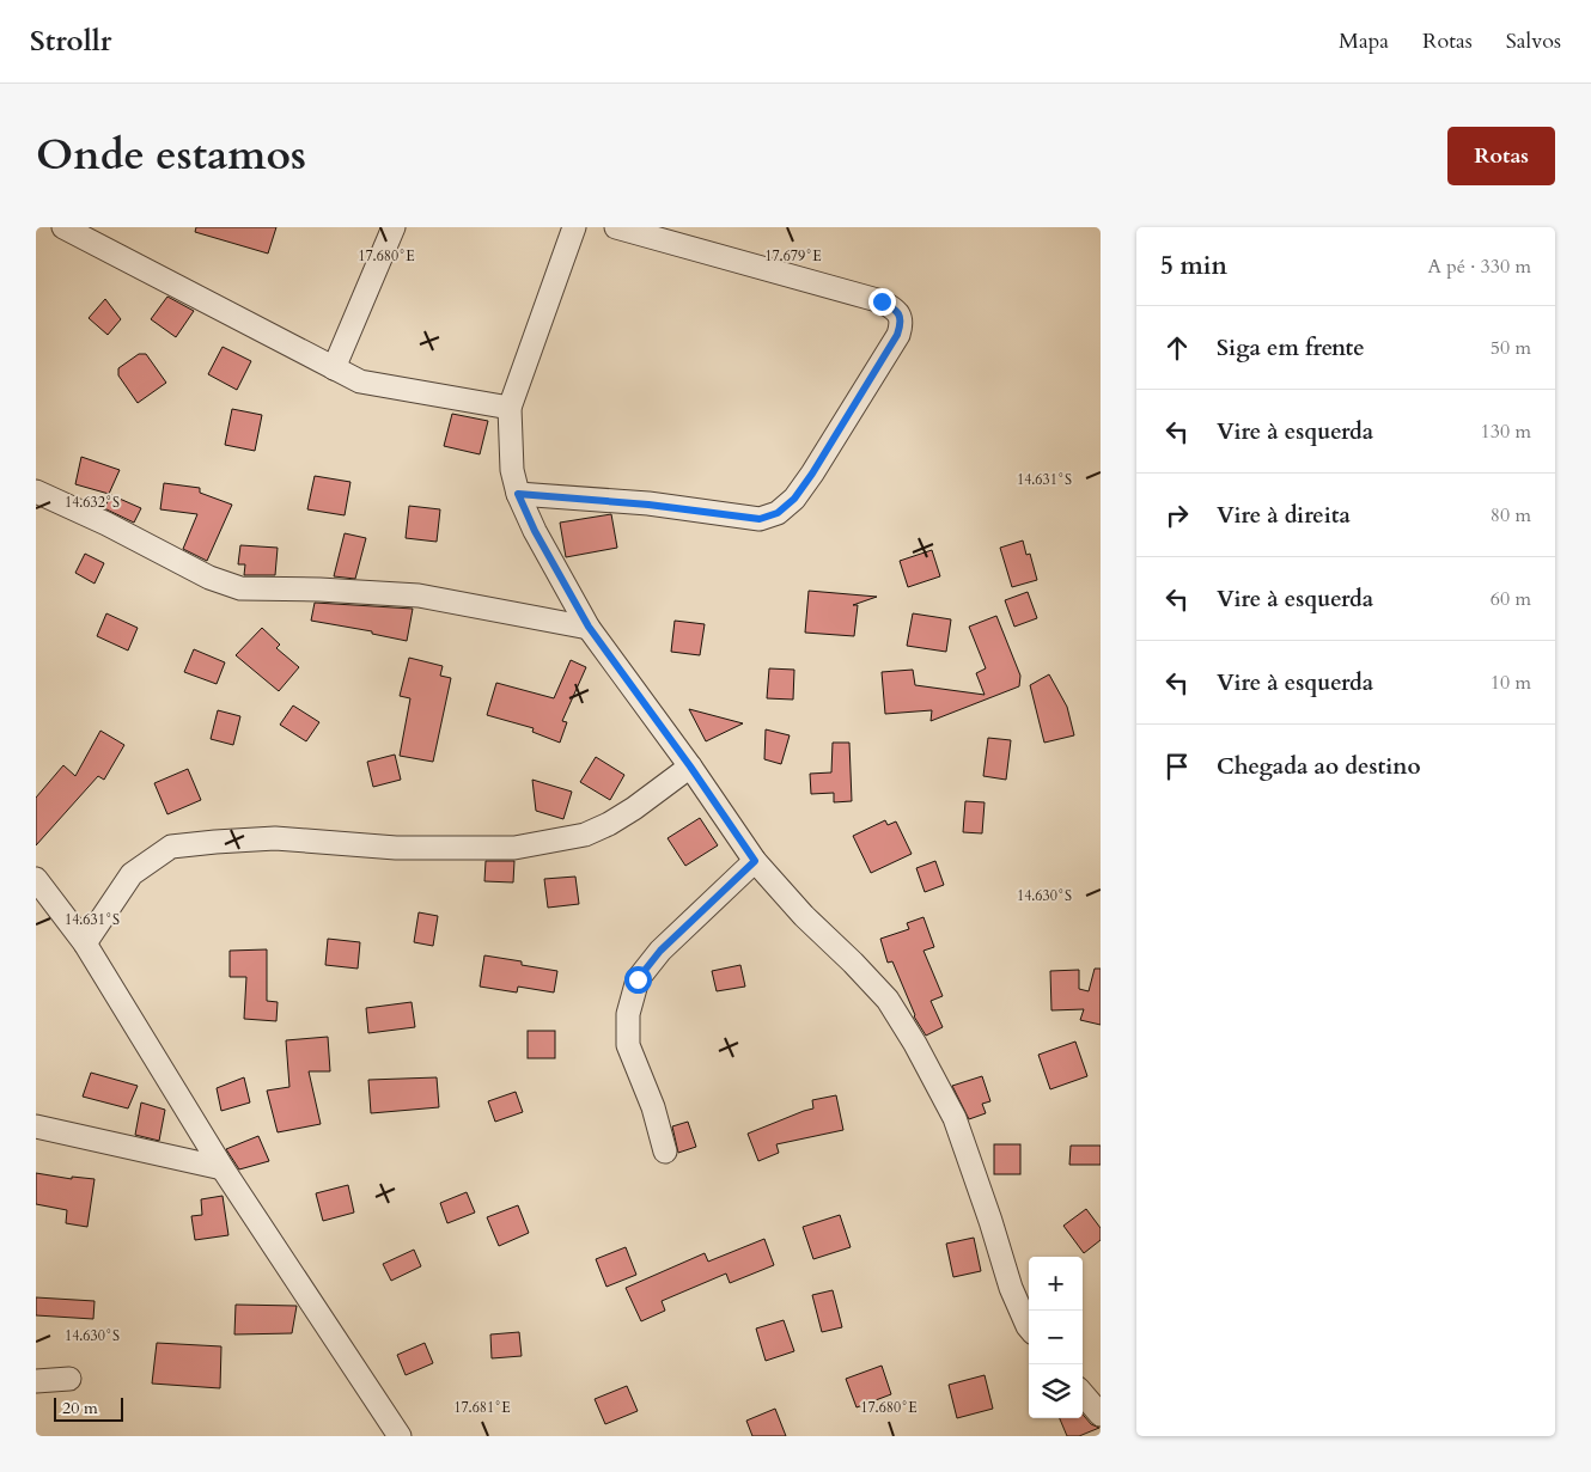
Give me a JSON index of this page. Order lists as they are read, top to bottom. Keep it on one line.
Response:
{"scale_bar":"20 m","page":{"header":"Strollr","nav":["Mapa","Rotas","Salvos"],"title":"Onde estamos","buttons":"Rotas","heading":["5 min","A pé · 330 m"],"list":[["Siga em frente","50 m"],["Vire à esquerda","130 m"],["Vire à direita","80 m"],["Vire à esquerda","60 m"],["Vire à esquerda","10 m"],"Chegada ao destino"],"map_buttons":["+","−"],"scale":"20 m"},"coordinates":["17.680°E","17.679°E","14.631°S","14.632°S","14.630°S","17.681°E"]}
